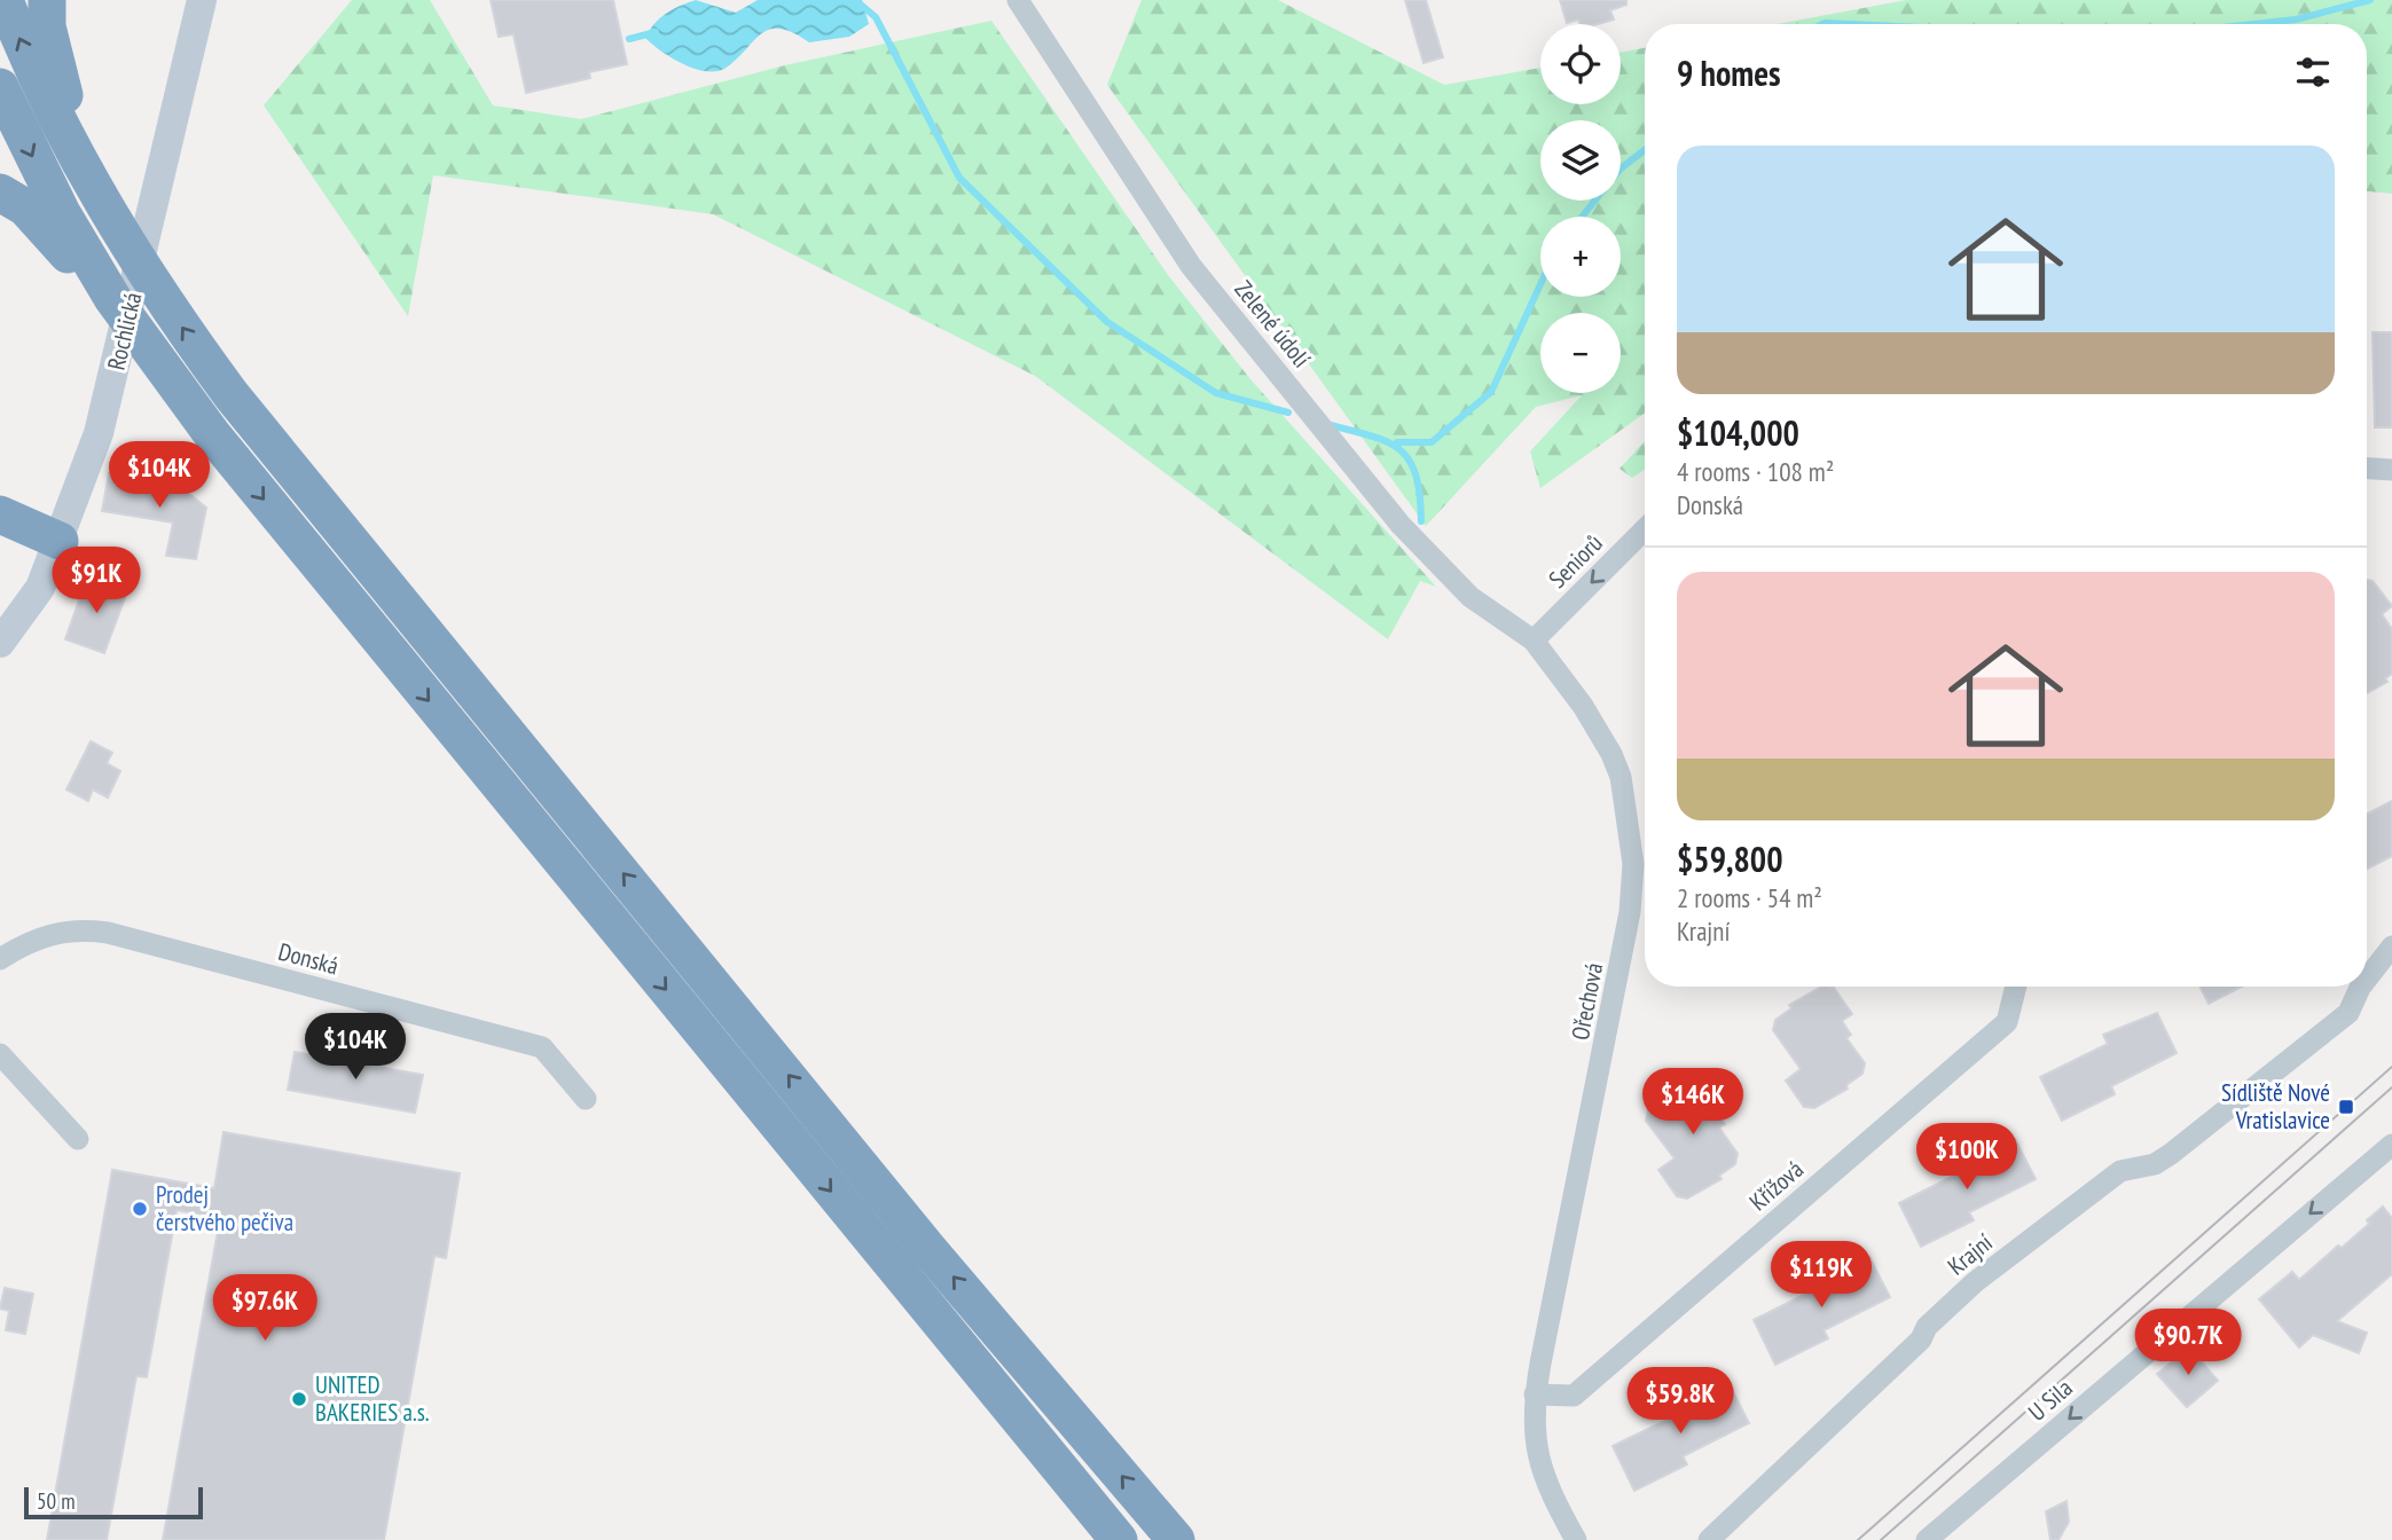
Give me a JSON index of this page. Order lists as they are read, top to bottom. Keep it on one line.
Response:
{"streets":{"street":["Zelené údolí","Rochlická","Seniorů","Donská","Ořechová","Křížová","Krajní","U Sila"]},"crossings":[["Zelené údolí","Seniorů"],["Zelené údolí","Ořechová"],["Seniorů","Ořechová"],["Ořechová","Křížová"]],"one_way":["Seniorů","U Sila"],"places":{"transit":["Sídliště Nové Vratislavice"],"other":["Prodej čerstvého pečiva","UNITED BAKERIES a.s."]},"scale_bar":"50 m","page":{"map_buttons":["+","−"],"heading":"9 homes","list":[{"name":"$104,000","note":"4 rooms · 108 m² · Donská"},{"name":"$59,800","note":"2 rooms · 54 m² · Krajní"}],"price":["$104K","$91K","$104K","$146K","$100K","$119K","$97.6K","$90.7K","$59.8K"],"scale":"50 m"}}
